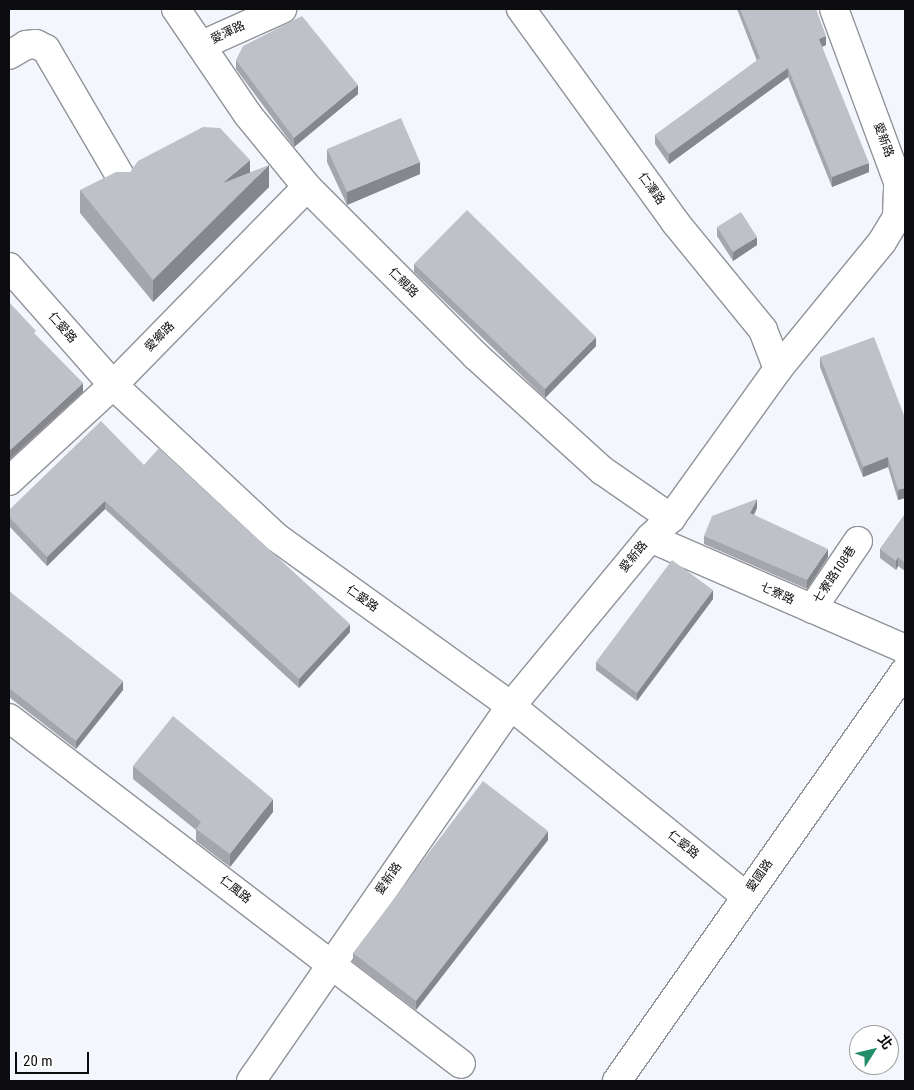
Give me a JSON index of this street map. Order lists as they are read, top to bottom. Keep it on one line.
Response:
{"streets":{"street":["愛渾路","愛新路","仁澤路","仁親路","仁愛路","愛鄉路","七寮路108巷","七寮路","愛國路","仁風路"]},"crossings":[["愛渾路","仁親路"],["愛新路","仁澤路"],["愛新路","仁親路"],["愛新路","仁愛路"],["愛新路","七寮路"],["愛新路","仁風路"],["仁親路","愛鄉路"],["仁愛路","愛鄉路"],["仁愛路","愛國路"],["七寮路108巷","七寮路"]],"scale_bar":"20 m","north":"top right"}
